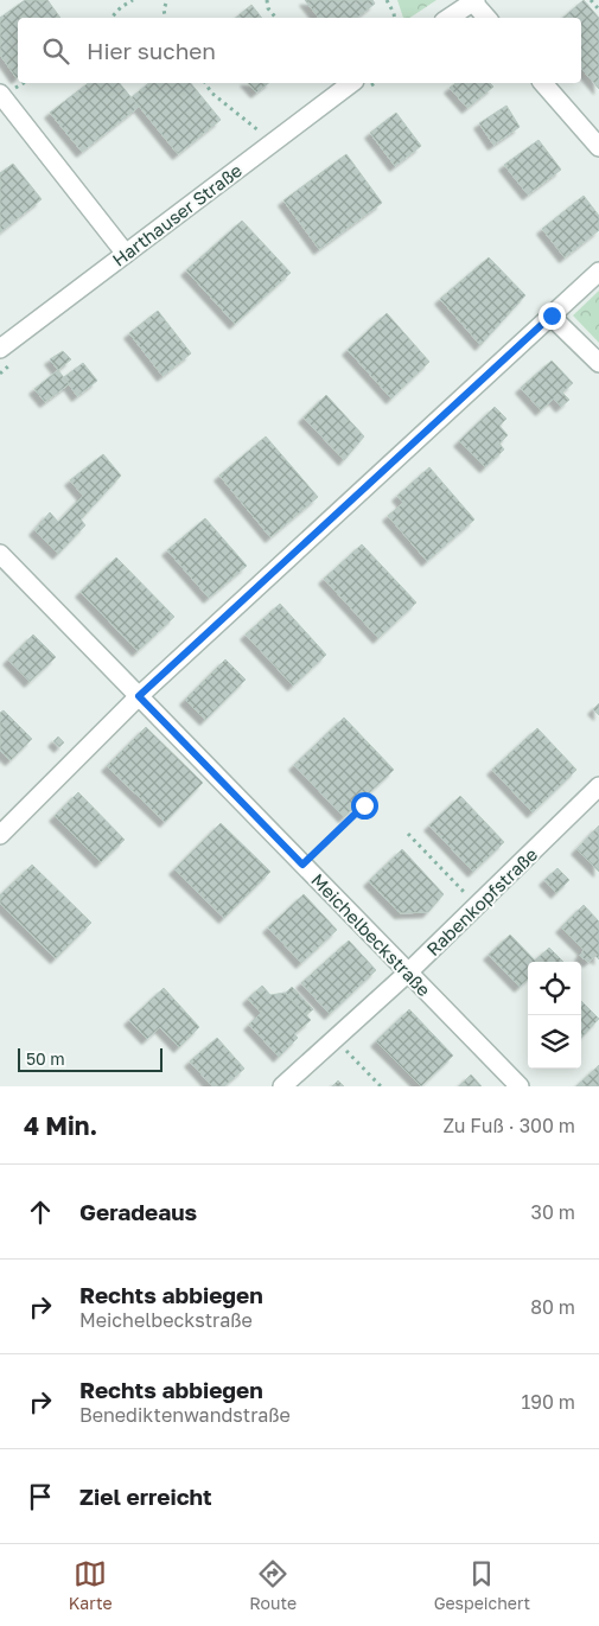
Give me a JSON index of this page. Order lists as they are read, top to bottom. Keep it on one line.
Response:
{"streets":{"street":["Harthauser Straße","Rabenkopfstraße","Meichelbeckstraße"]},"crossings":[["Rabenkopfstraße","Meichelbeckstraße"]],"scale_bar":"50 m","page":{"search":"Hier suchen","scale":"50 m","heading":["4 Min.","Zu Fuß · 300 m"],"list":[["Geradeaus","30 m"],["Rechts abbiegen","Meichelbeckstraße","80 m"],["Rechts abbiegen","Benediktenwandstraße","190 m"],"Ziel erreicht"],"nav":["Karte","Route","Gespeichert"]}}
